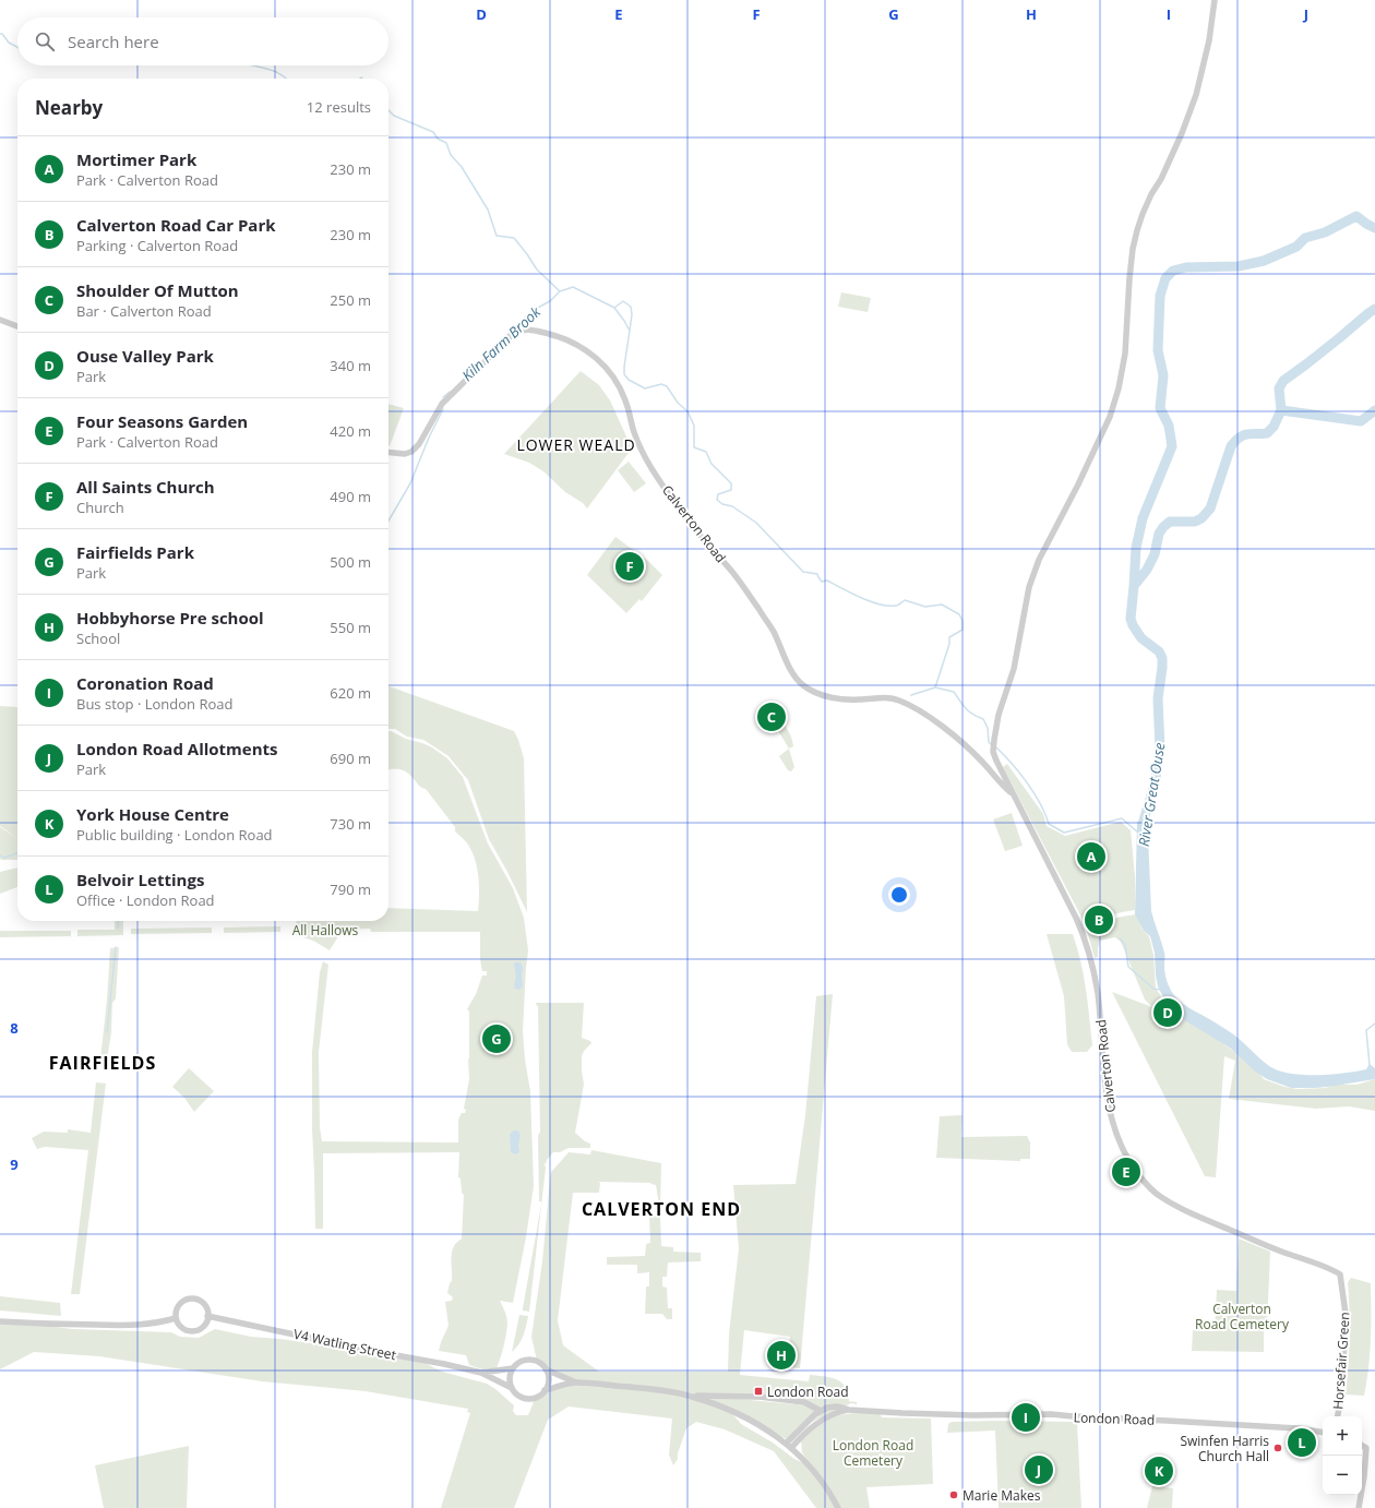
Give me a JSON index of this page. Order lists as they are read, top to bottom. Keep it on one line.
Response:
{"streets":{"street":["Calverton Road","V4 Watling Street","Horsefair Green","London Road"]},"crossings":[["Calverton Road","Horsefair Green"]],"districts":["LOWER WEALD","FAIRFIELDS","CALVERTON END"],"water":["Kiln Farm Brook","River Great Ouse"],"parks":["All Hallows","Calverton Road Cemetery","London Road Cemetery"],"places":{"transit":["London Road"],"other":["Swinfen Harris Church Hall","Marie Makes"]},"page":{"search":"Search here","heading":["Nearby","12 results"],"list":[{"mark":"A","name":"Mortimer Park","note":"Park · Calverton Road","value":"230 m"},{"mark":"B","name":"Calverton Road Car Park","note":"Parking · Calverton Road","value":"230 m"},{"mark":"C","name":"Shoulder Of Mutton","note":"Bar · Calverton Road","value":"250 m"},{"mark":"D","name":"Ouse Valley Park","note":"Park","value":"340 m"},{"mark":"E","name":"Four Seasons Garden","note":"Park · Calverton Road","value":"420 m"},{"mark":"F","name":"All Saints Church","note":"Church","value":"490 m"},{"mark":"G","name":"Fairfields Park","note":"Park","value":"500 m"},{"mark":"H","name":"Hobbyhorse Pre school","note":"School","value":"550 m"},{"mark":"I","name":"Coronation Road","note":"Bus stop · London Road","value":"620 m"},{"mark":"J","name":"London Road Allotments","note":"Park","value":"690 m"},{"mark":"K","name":"York House Centre","note":"Public building · London Road","value":"730 m"},{"mark":"L","name":"Belvoir Lettings","note":"Office · London Road","value":"790 m"}],"pins":["F","C","A","B","D","G","E","H","I","L","J","K"],"map_buttons":["+","−"]},"grid":{"columns":["D","E","F","G","H","I","J"],"rows":["8","9"]}}
